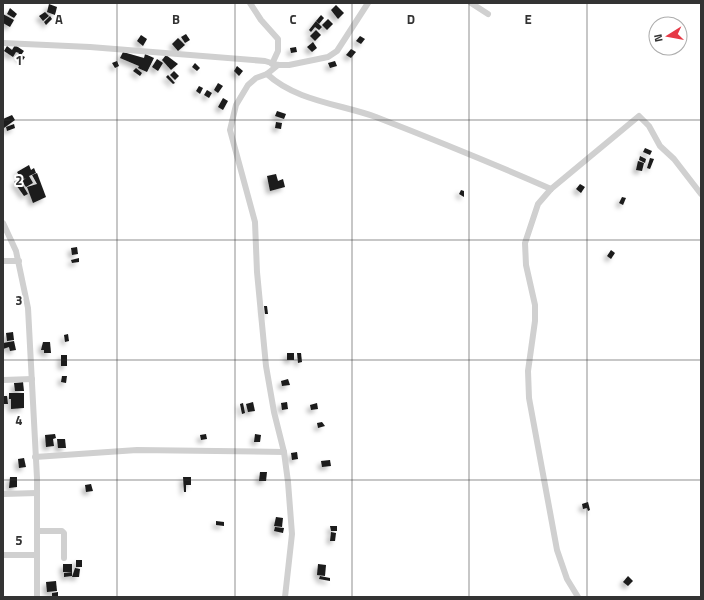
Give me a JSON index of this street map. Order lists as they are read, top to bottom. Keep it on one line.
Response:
{"north":"left","grid":{"columns":["A","B","C","D","E"],"rows":["1","2","3","4","5"]}}
